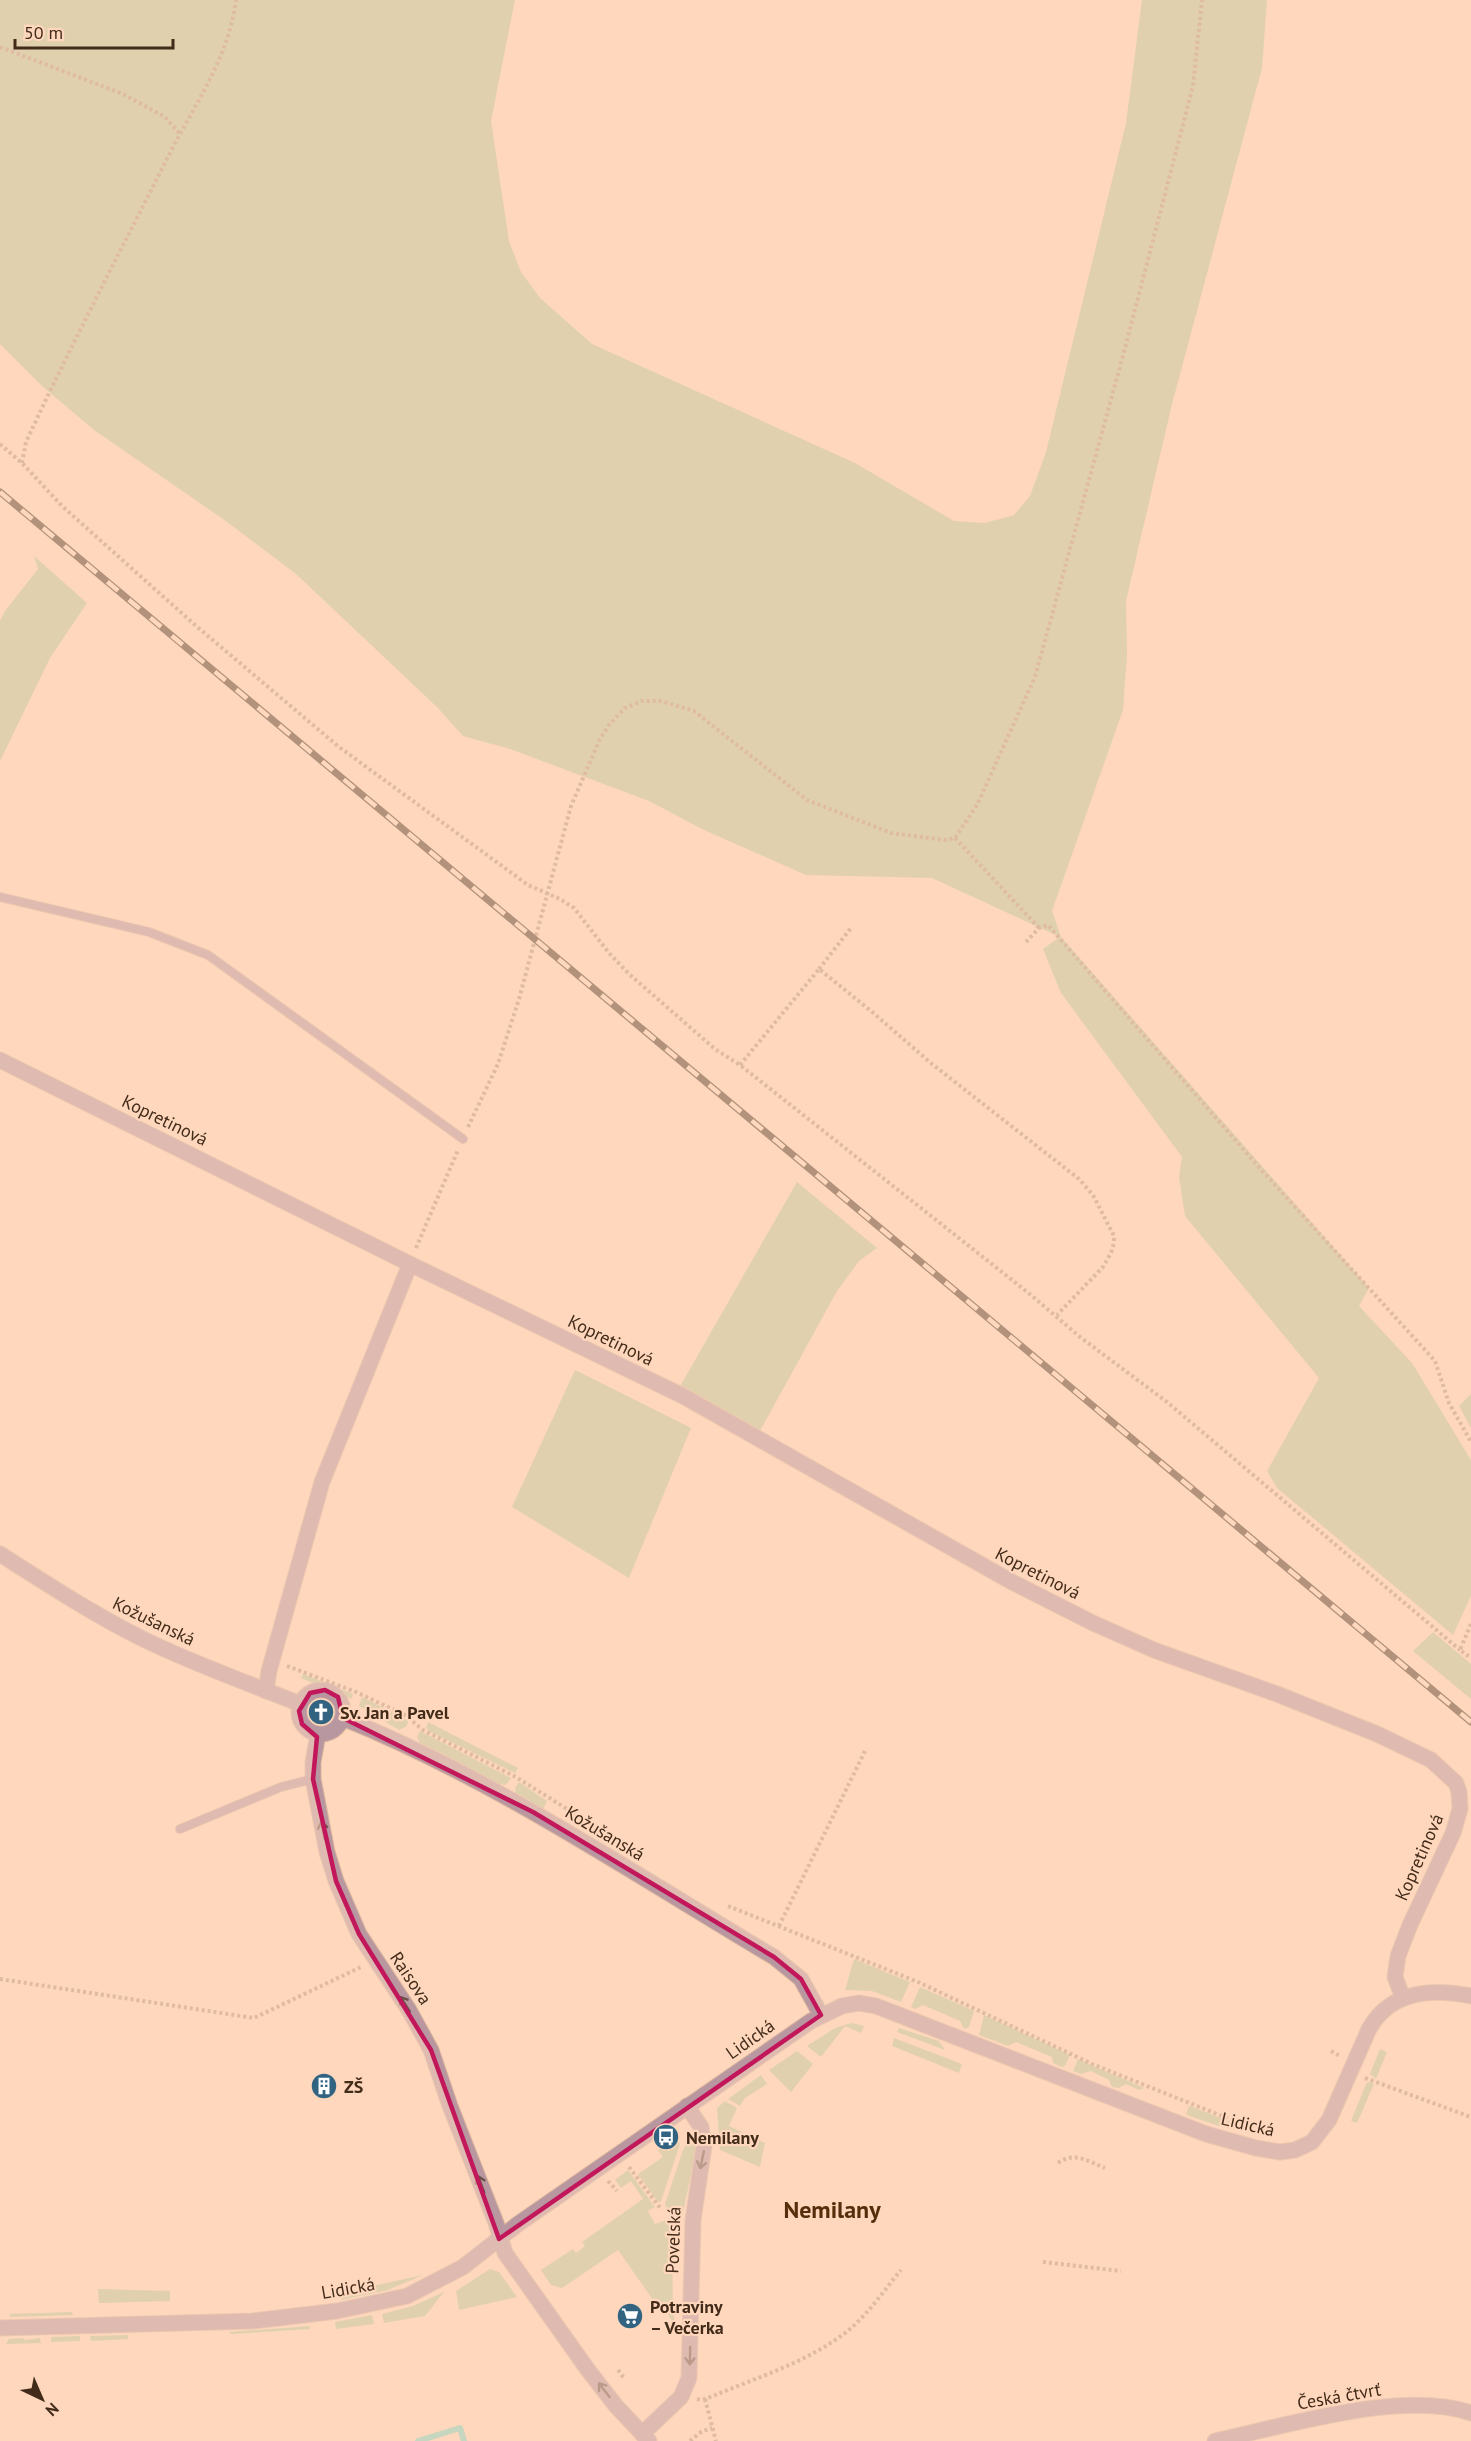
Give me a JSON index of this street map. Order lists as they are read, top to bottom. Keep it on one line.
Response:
{"streets":{"street":["Kopretinová","Kožušanská","Raisova","Lidická","Povelská","Česká čtvrť"]},"crossings":[["Kopretinová","Lidická"],["Kožušanská","Raisova"],["Kožušanská","Lidická"],["Raisova","Lidická"],["Raisova","Povelská"],["Lidická","Povelská"]],"one_way":["Raisova"],"districts":["Nemilany"],"places":{"church":["Sv. Jan a Pavel"],"building":["ZŠ"],"bus stop":["Nemilany"],"supermarket":["Potraviny – Večerka"]},"scale_bar":"50 m","north":"bottom right"}
